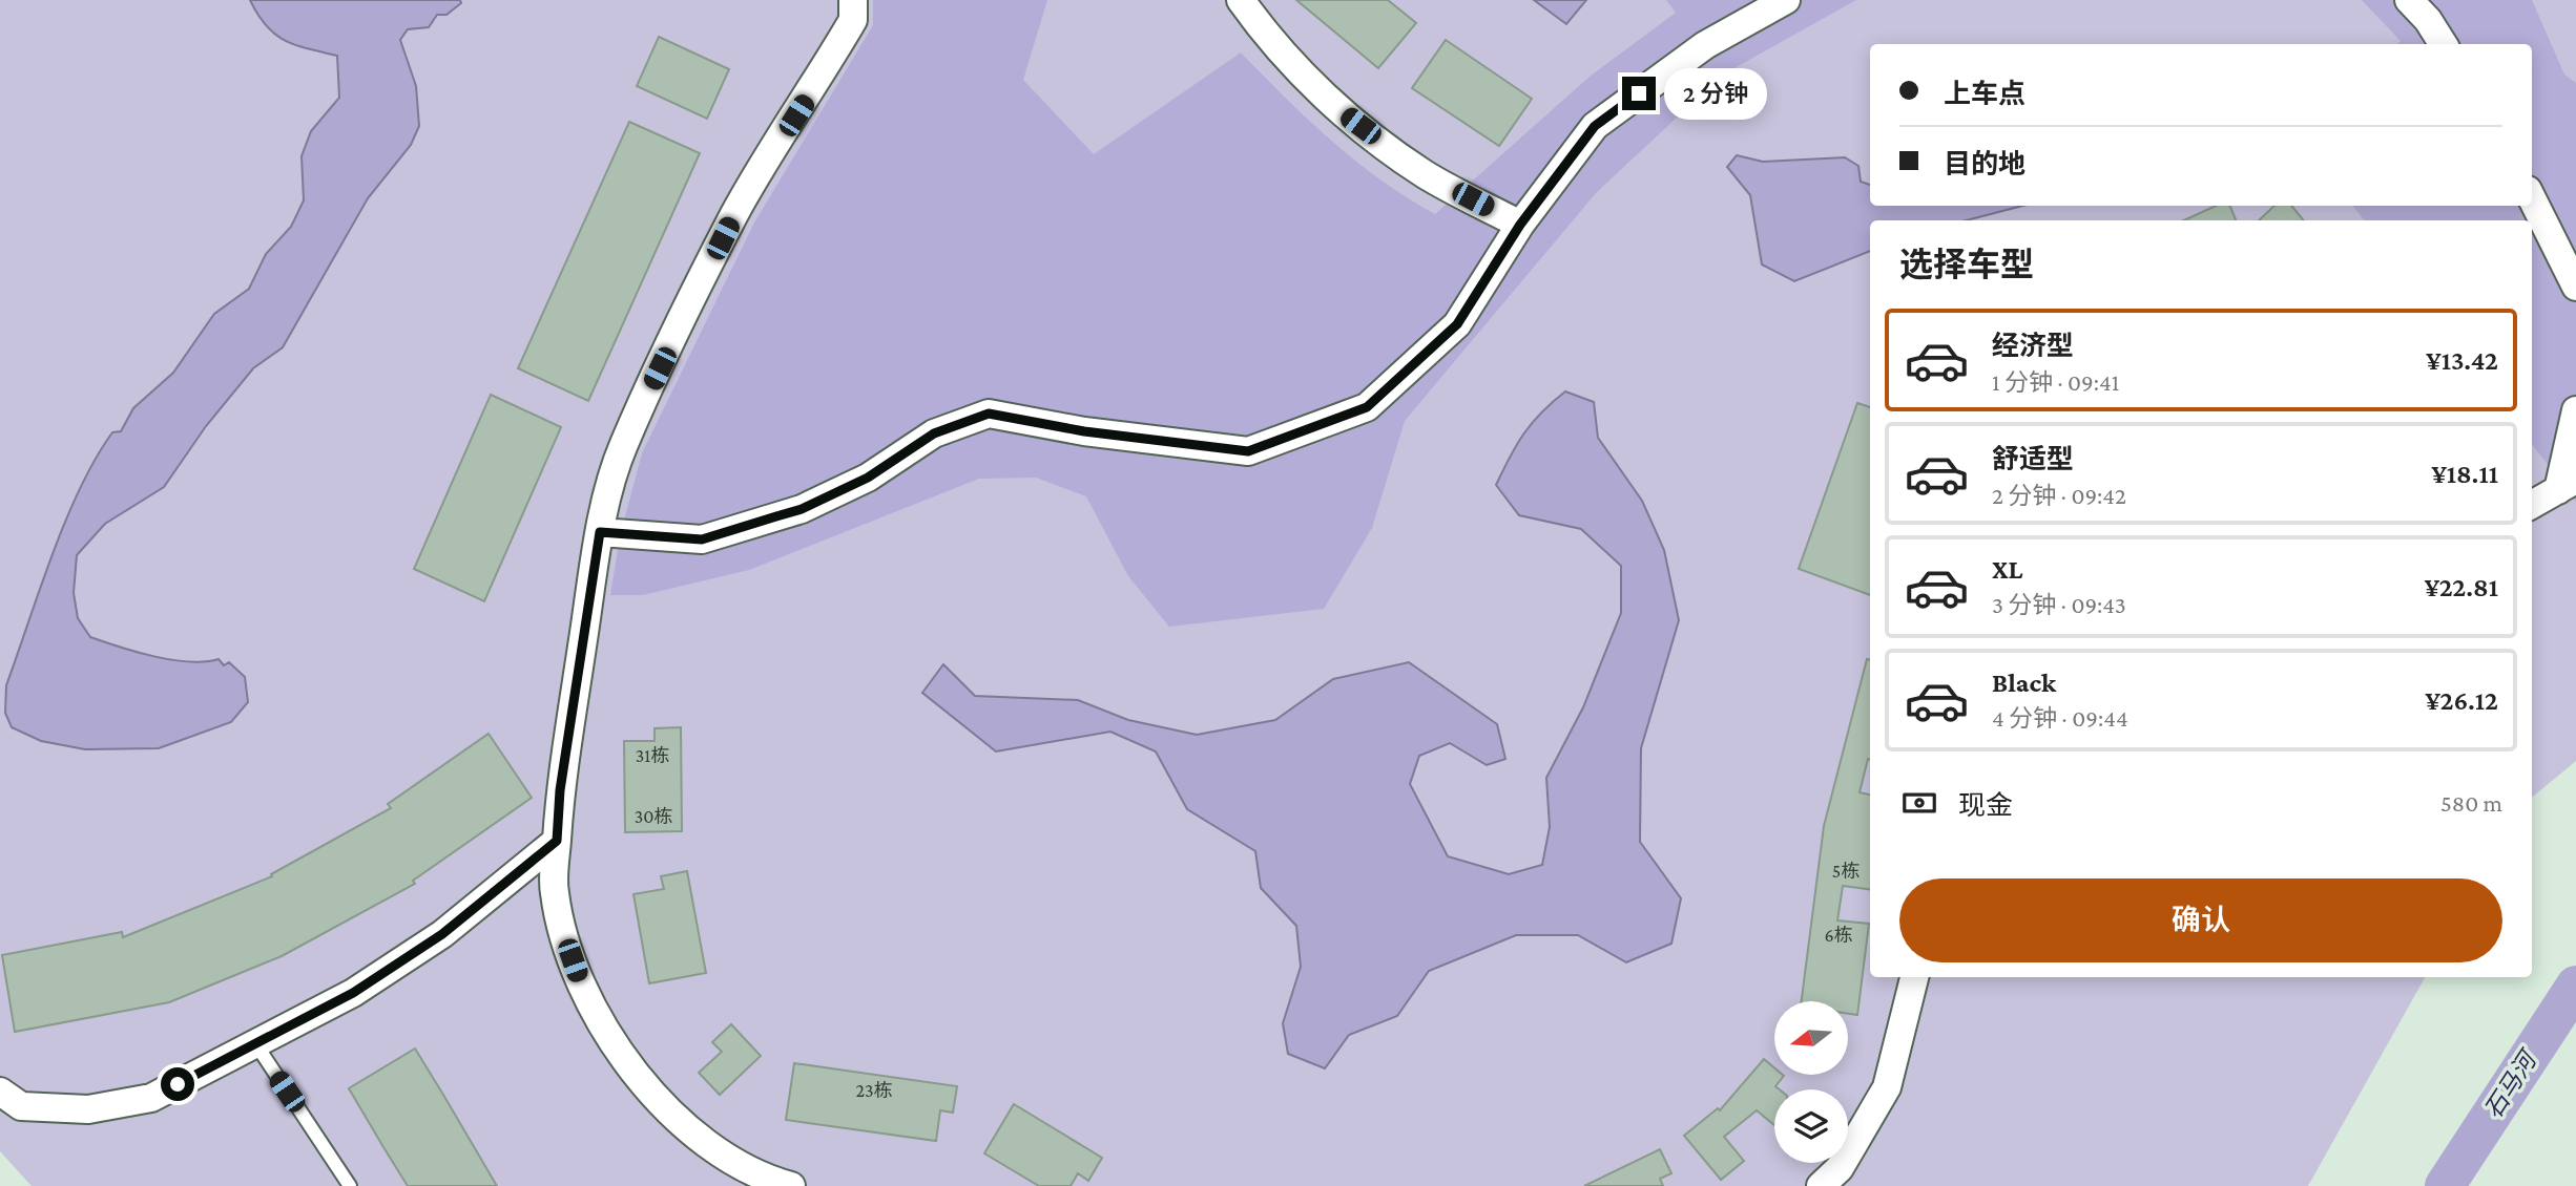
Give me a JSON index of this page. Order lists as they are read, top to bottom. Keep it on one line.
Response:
{"water":["石马河"],"house_numbers":["31栋","30栋","5栋","6栋","23栋"],"north":"left","page":{"banner":["上车点","目的地"],"bubble":"2 分钟","heading":"选择车型","list":[{"name":"经济型","note":"1 分钟 · 09:41","value":"¥13.42"},{"name":"舒适型","note":"2 分钟 · 09:42","value":"¥18.11"},{"name":"XL","note":"3 分钟 · 09:43","value":"¥22.81"},{"name":"Black","note":"4 分钟 · 09:44","value":"¥26.12"}],"pay":["现金","580 m"],"buttons":"确认"}}
